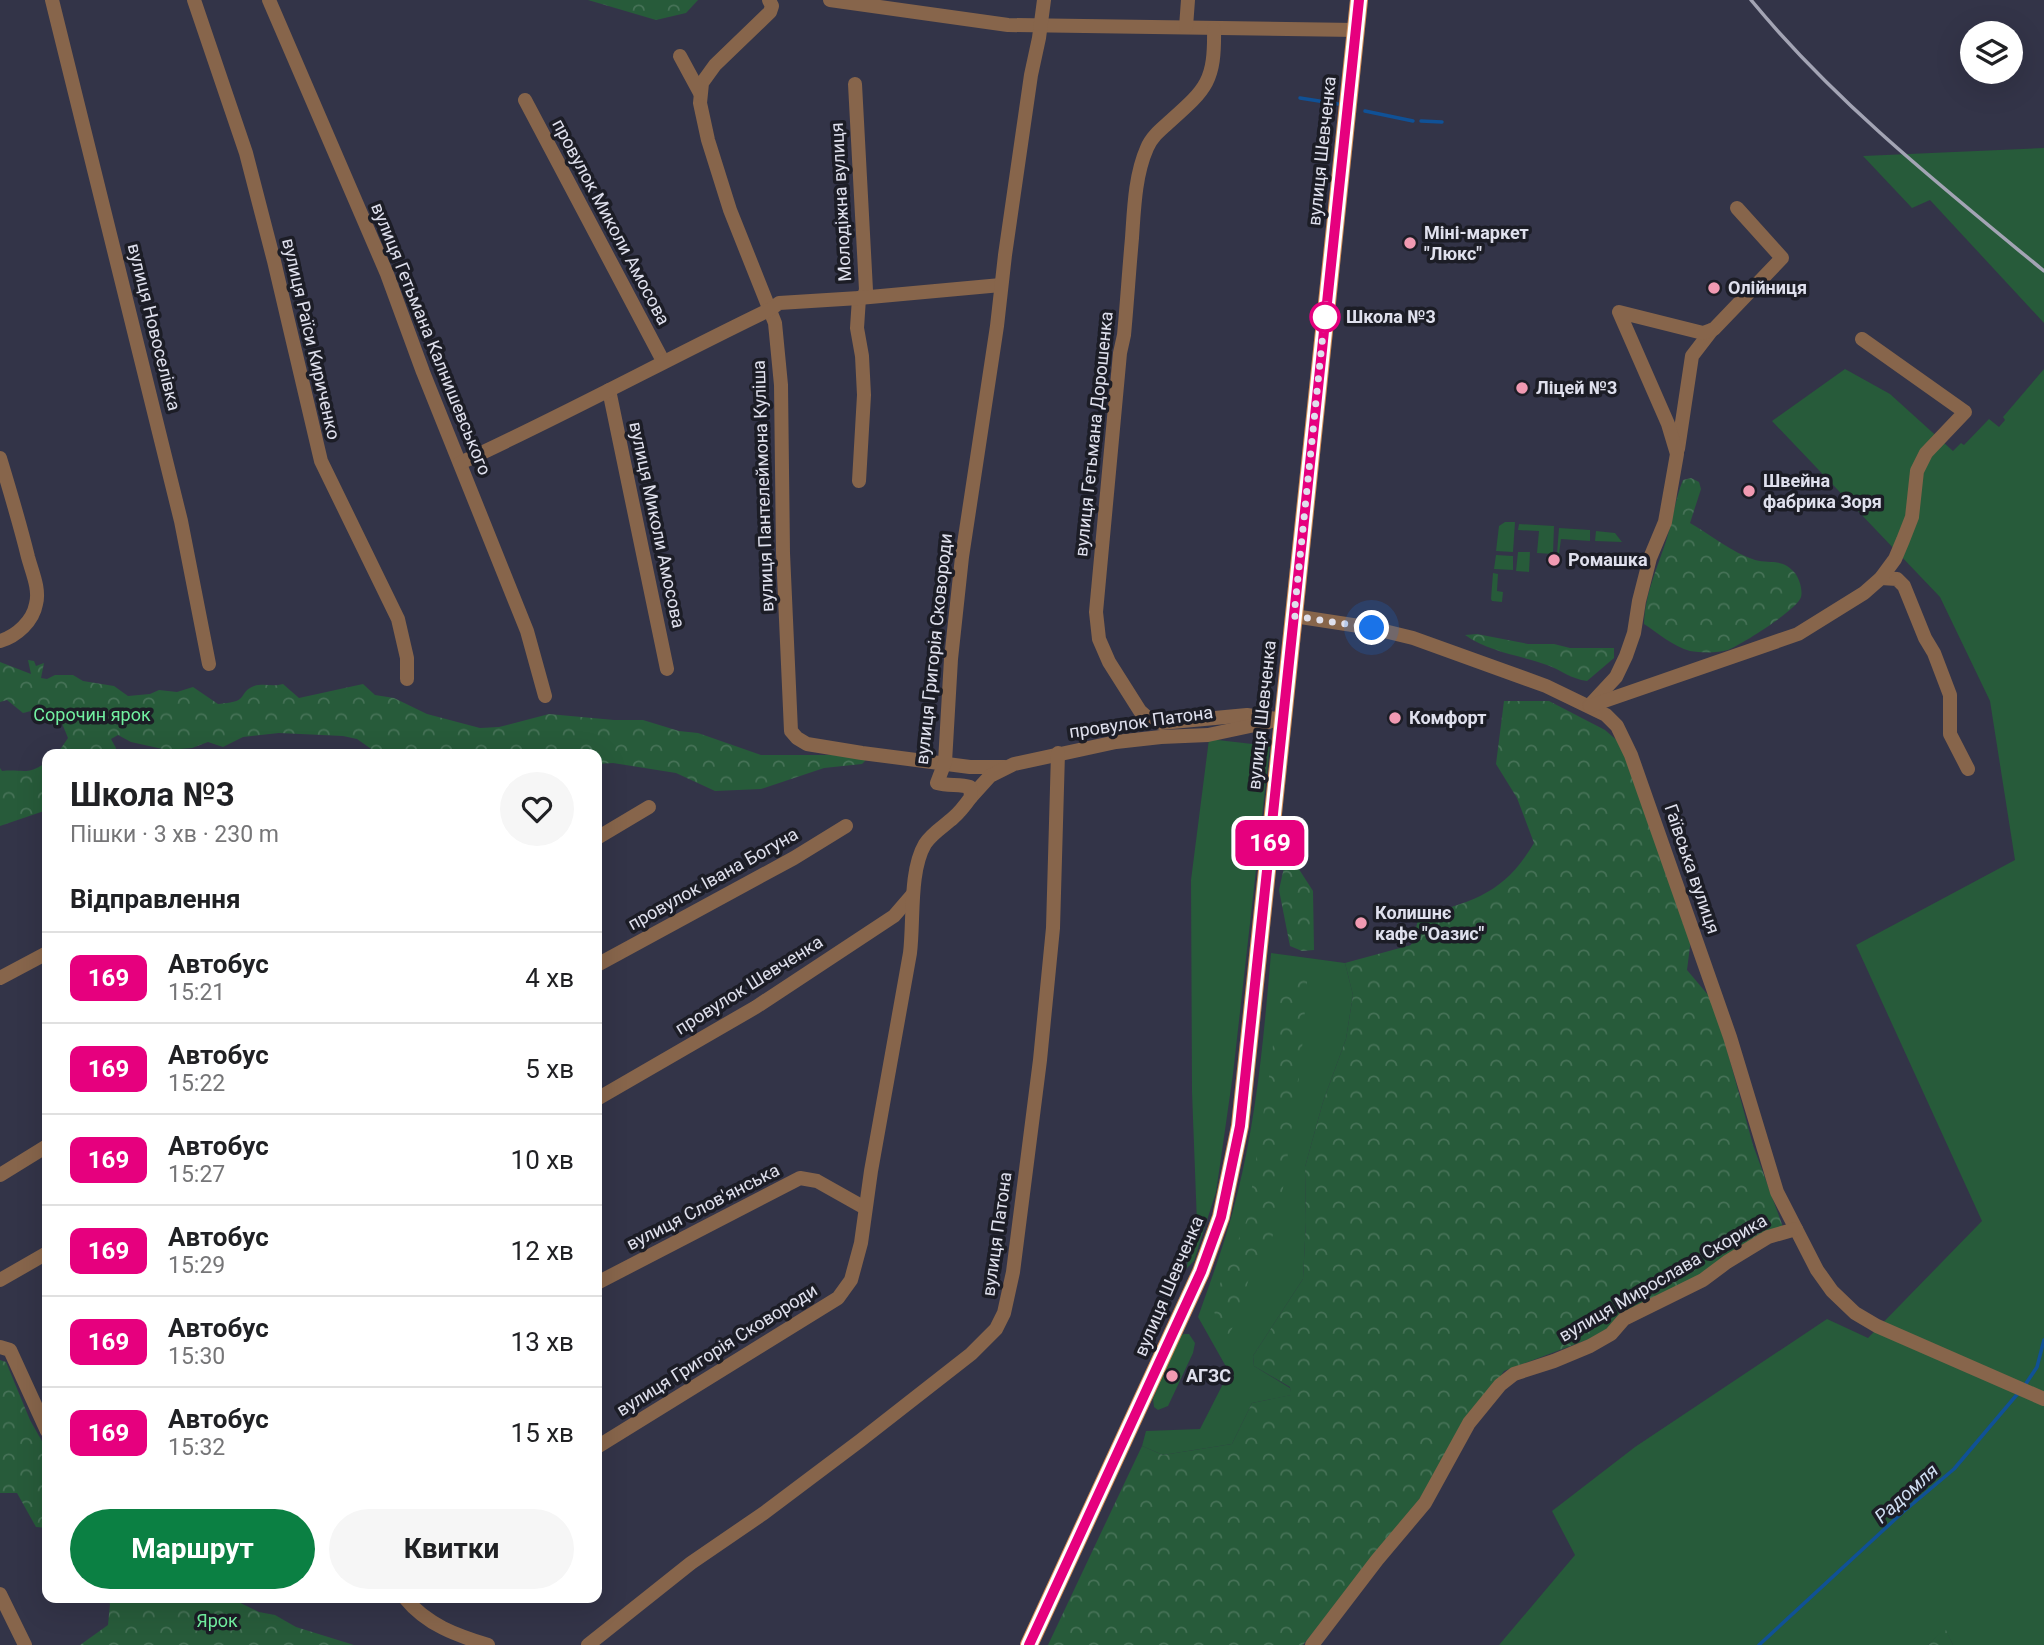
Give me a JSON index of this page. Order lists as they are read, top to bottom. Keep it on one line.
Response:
{"streets":{"main road":["вулиця Шевченка"],"street":["Молодіжна вулиця","провулок Миколи Амосова","вулиця Новоселівка","вулиця Раїси Кириченко","вулиця Гетьмана Калнишевського","вулиця Гетьмана Дорошенка","вулиця Пантелеймона Куліша","вулиця Миколи Амосова","вулиця Григорія Сковороди","провулок Патона","Гаївська вулиця","провулок Івана Богуна","провулок Шевченка","вулиця Слов'янська","вулиця Патона","вулиця Мирослава Скорика"]},"crossings":[["вулиця Шевченка","вулиця Гетьмана Дорошенка"],["вулиця Шевченка","провулок Патона"],["вулиця Шевченка","Гаївська вулиця"],["вулиця Гетьмана Дорошенка","провулок Патона"],["вулиця Пантелеймона Куліша","вулиця Григорія Сковороди"],["вулиця Пантелеймона Куліша","провулок Патона"],["вулиця Григорія Сковороди","провулок Патона"],["вулиця Григорія Сковороди","провулок Шевченка"],["вулиця Григорія Сковороди","вулиця Слов'янська"],["провулок Патона","вулиця Патона"],["Гаївська вулиця","вулиця Мирослава Скорика"]],"water":["Радомля"],"parks":["Сорочин ярок","Ярок"],"places":["Міні-маркет \"Люкс\"","Олійниця","Школа №3","Ліцей №3","Швейна фабрика Зоря","Ромашка","Комфорт","Колишнє кафе \"Оазис\"","АГЗС"],"lines":["bus line 169"],"page":{"on_map":"169","heading":[["Школа №3","Пішки · 3 хв · 230 m"],"Відправлення"],"list":[{"mark":"169","name":"Автобус","note":"15:21","value":"4 хв"},{"mark":"169","name":"Автобус","note":"15:22","value":"5 хв"},{"mark":"169","name":"Автобус","note":"15:27","value":"10 хв"},{"mark":"169","name":"Автобус","note":"15:29","value":"12 хв"},{"mark":"169","name":"Автобус","note":"15:30","value":"13 хв"},{"mark":"169","name":"Автобус","note":"15:32","value":"15 хв"}],"buttons":["Маршрут","Квитки"]}}
